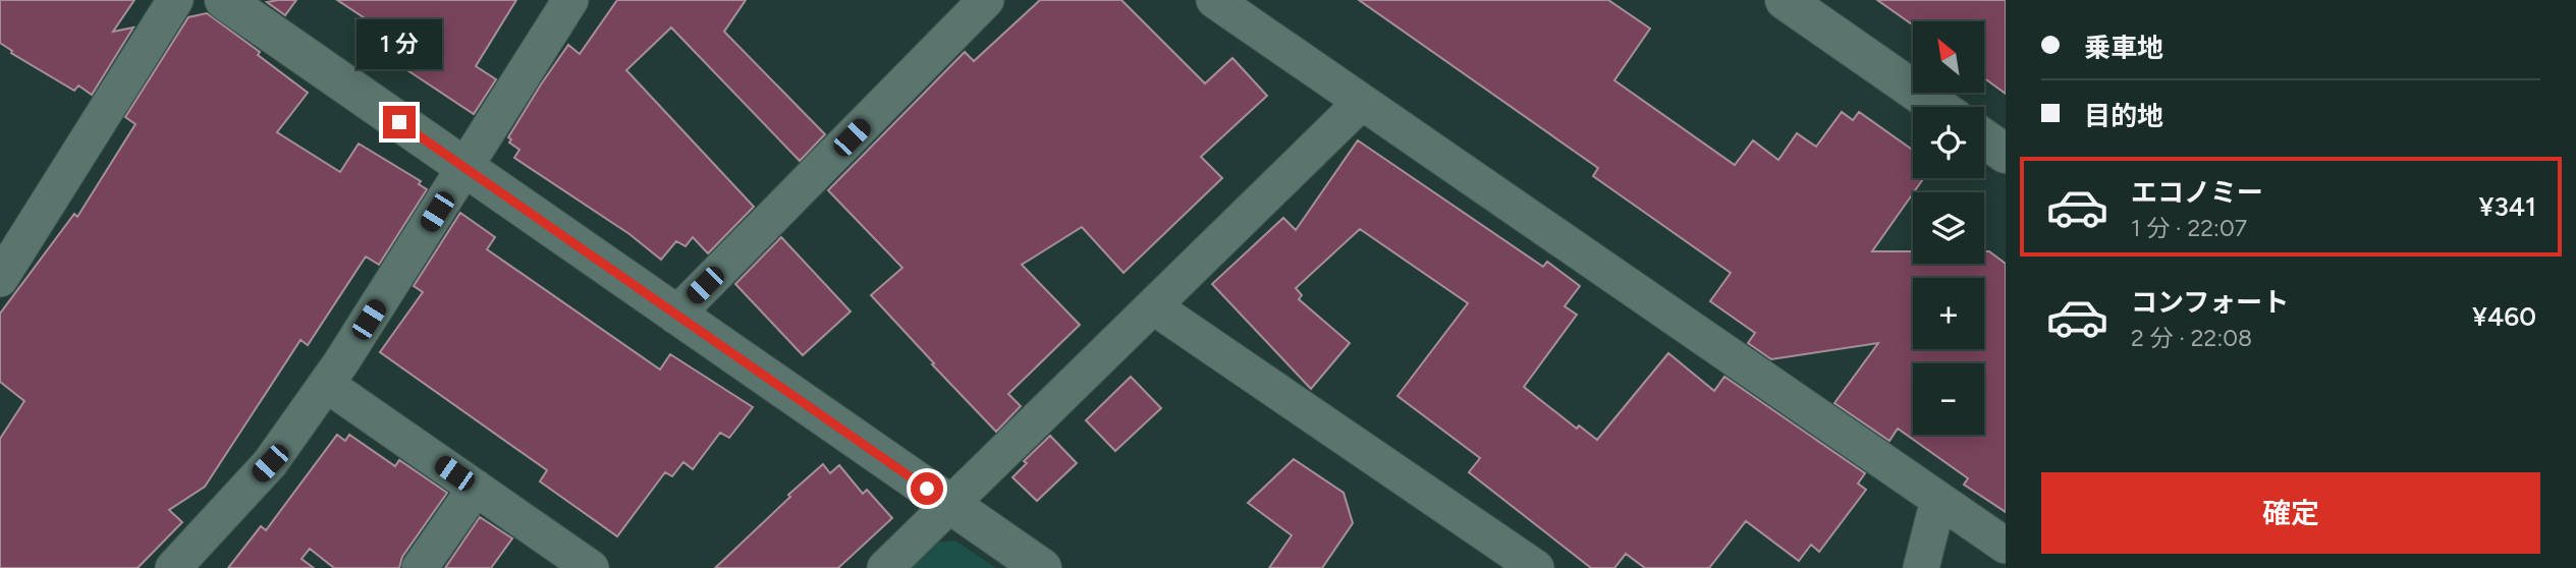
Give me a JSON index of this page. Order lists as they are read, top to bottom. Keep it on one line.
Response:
{"north":"top left","page":{"banner":["乗車地","目的地"],"bubble":"1 分","map_buttons":["+","−"],"list":[{"name":"エコノミー","note":"1 分 · 22:07","value":"¥341"},{"name":"コンフォート","note":"2 分 · 22:08","value":"¥460"}],"buttons":"確定"}}
